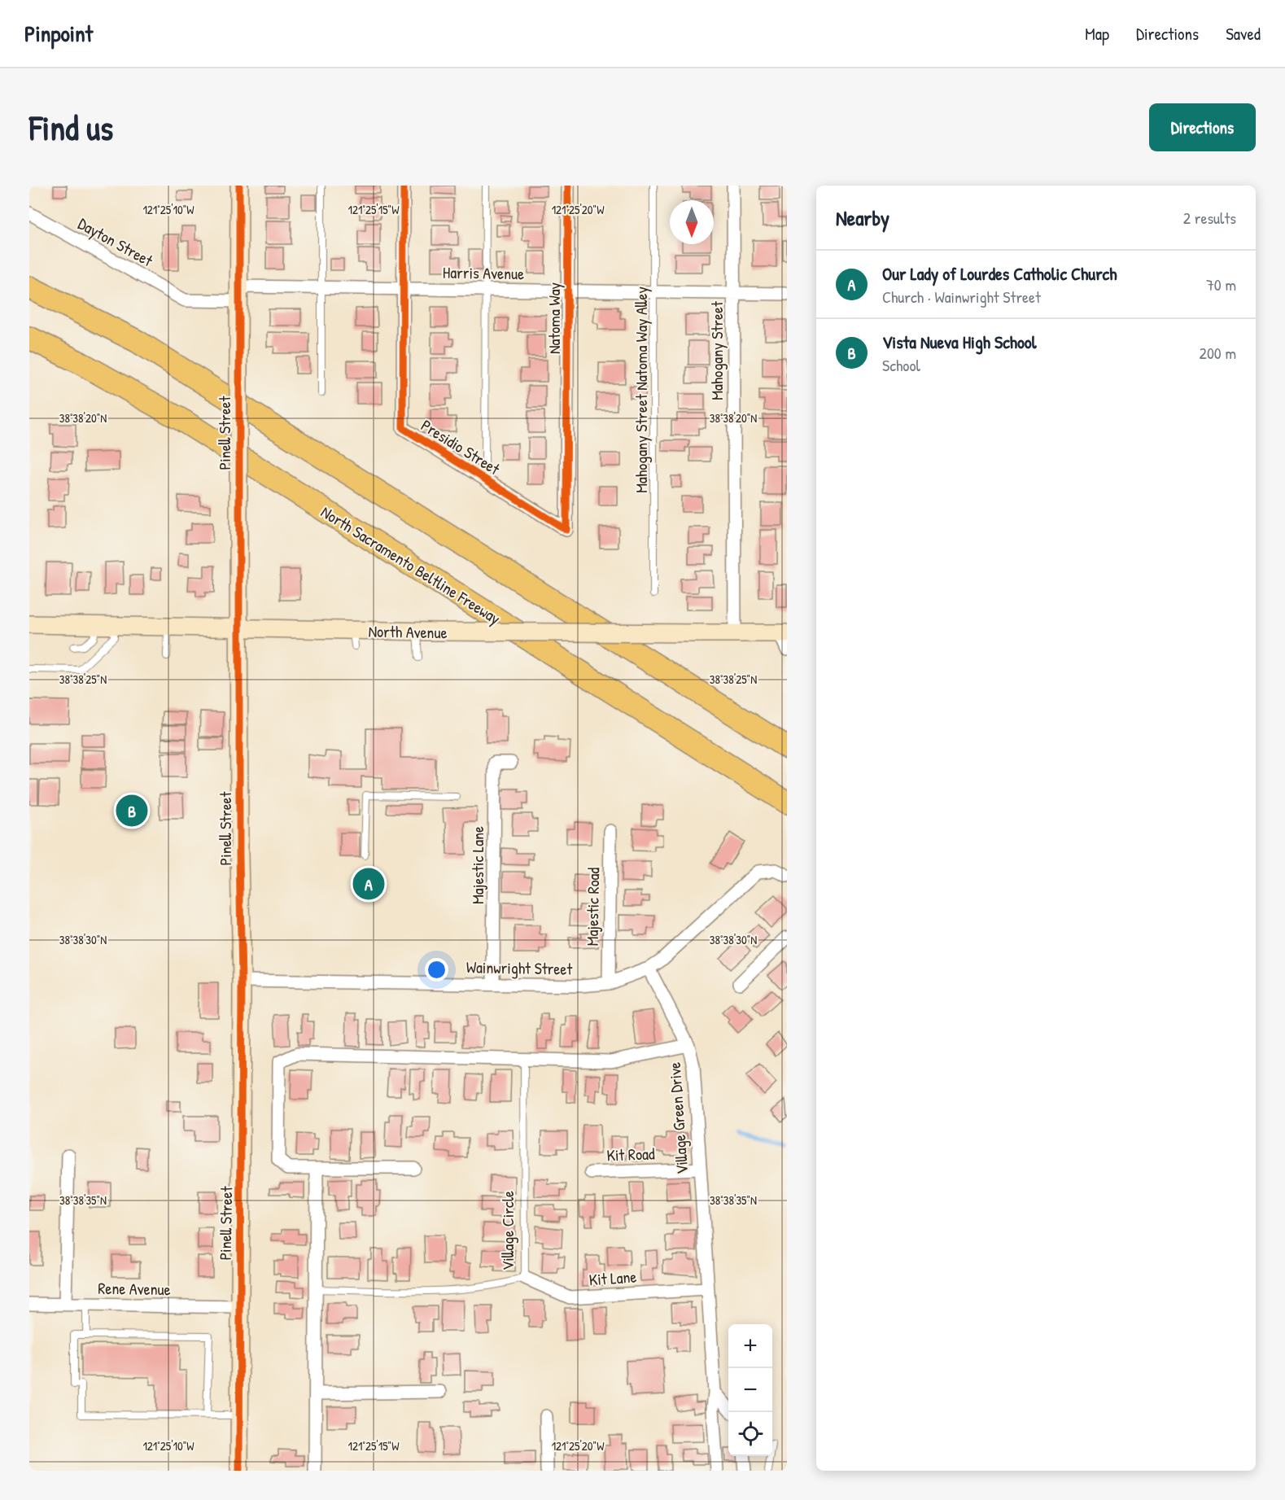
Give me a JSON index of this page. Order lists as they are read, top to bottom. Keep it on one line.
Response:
{"streets":{"highway":["North Sacramento Beltline Freeway"],"street":["Dayton Street","Harris Avenue","Natoma Way","Mahogany Street","Pinell Street","Presidio Street","North Avenue","Majestic Lane","Majestic Road","Wainwright Street","Village Green Drive","Kit Road","Kit Lane","Rene Avenue"],"lane":["Mahogany Street Natoma Way Alley","Village Circle"]},"crossings":[["Dayton Street","Harris Avenue"],["Harris Avenue","Natoma Way"],["Harris Avenue","Mahogany Street"],["Harris Avenue","Mahogany Street Natoma Way Alley"],["Harris Avenue","Pinell Street"],["Harris Avenue","Presidio Street"],["Natoma Way","Presidio Street"],["Mahogany Street","North Avenue"],["Pinell Street","North Avenue"],["Pinell Street","Wainwright Street"],["Pinell Street","Rene Avenue"],["Majestic Lane","Wainwright Street"],["Majestic Road","Wainwright Street"],["Wainwright Street","Village Green Drive"],["Village Green Drive","Kit Road"],["Village Green Drive","Kit Lane"],["Village Circle","Kit Lane"]],"north":"bottom","page":{"header":"Pinpoint","nav":["Map","Directions","Saved"],"buttons":"Directions","title":"Find us","heading":["Nearby","2 results"],"list":[{"mark":"A","name":"Our Lady of Lourdes Catholic Church","note":"Church · Wainwright Street","value":"70 m"},{"mark":"B","name":"Vista Nueva High School","note":"School","value":"200 m"}],"pins":["B","A"],"map_buttons":["+","−"]},"coordinates":["121°25'10\"W","121°25'15\"W","121°25'20\"W","38°38'20\"N","38°38'25\"N","38°38'30\"N","38°38'35\"N"]}
